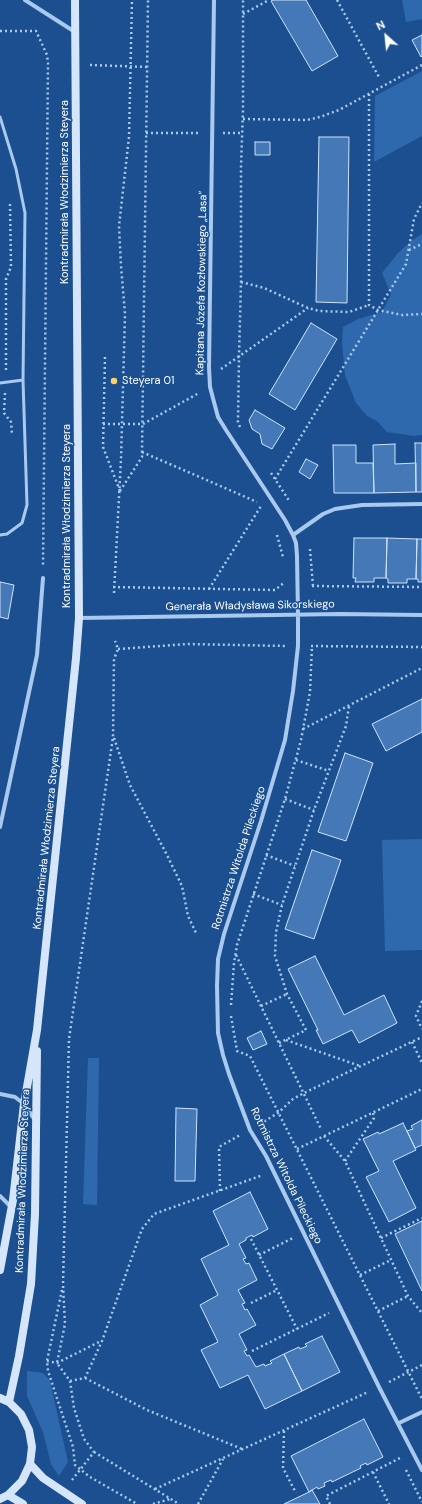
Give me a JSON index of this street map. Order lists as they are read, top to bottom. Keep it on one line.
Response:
{"streets":{"street":["Kontradmirała Włodzimierza Steyera","Kapitana Józefa Kozłowskiego „Lasa”","Generała Władysława Sikorskiego","Rotmistrza Witolda Pileckiego"]},"crossings":[["Kontradmirała Włodzimierza Steyera","Generała Władysława Sikorskiego"],["Kapitana Józefa Kozłowskiego „Lasa”","Generała Władysława Sikorskiego"],["Kapitana Józefa Kozłowskiego „Lasa”","Rotmistrza Witolda Pileckiego"],["Generała Władysława Sikorskiego","Rotmistrza Witolda Pileckiego"]],"places":["Steyera 01"],"north":"top left"}
